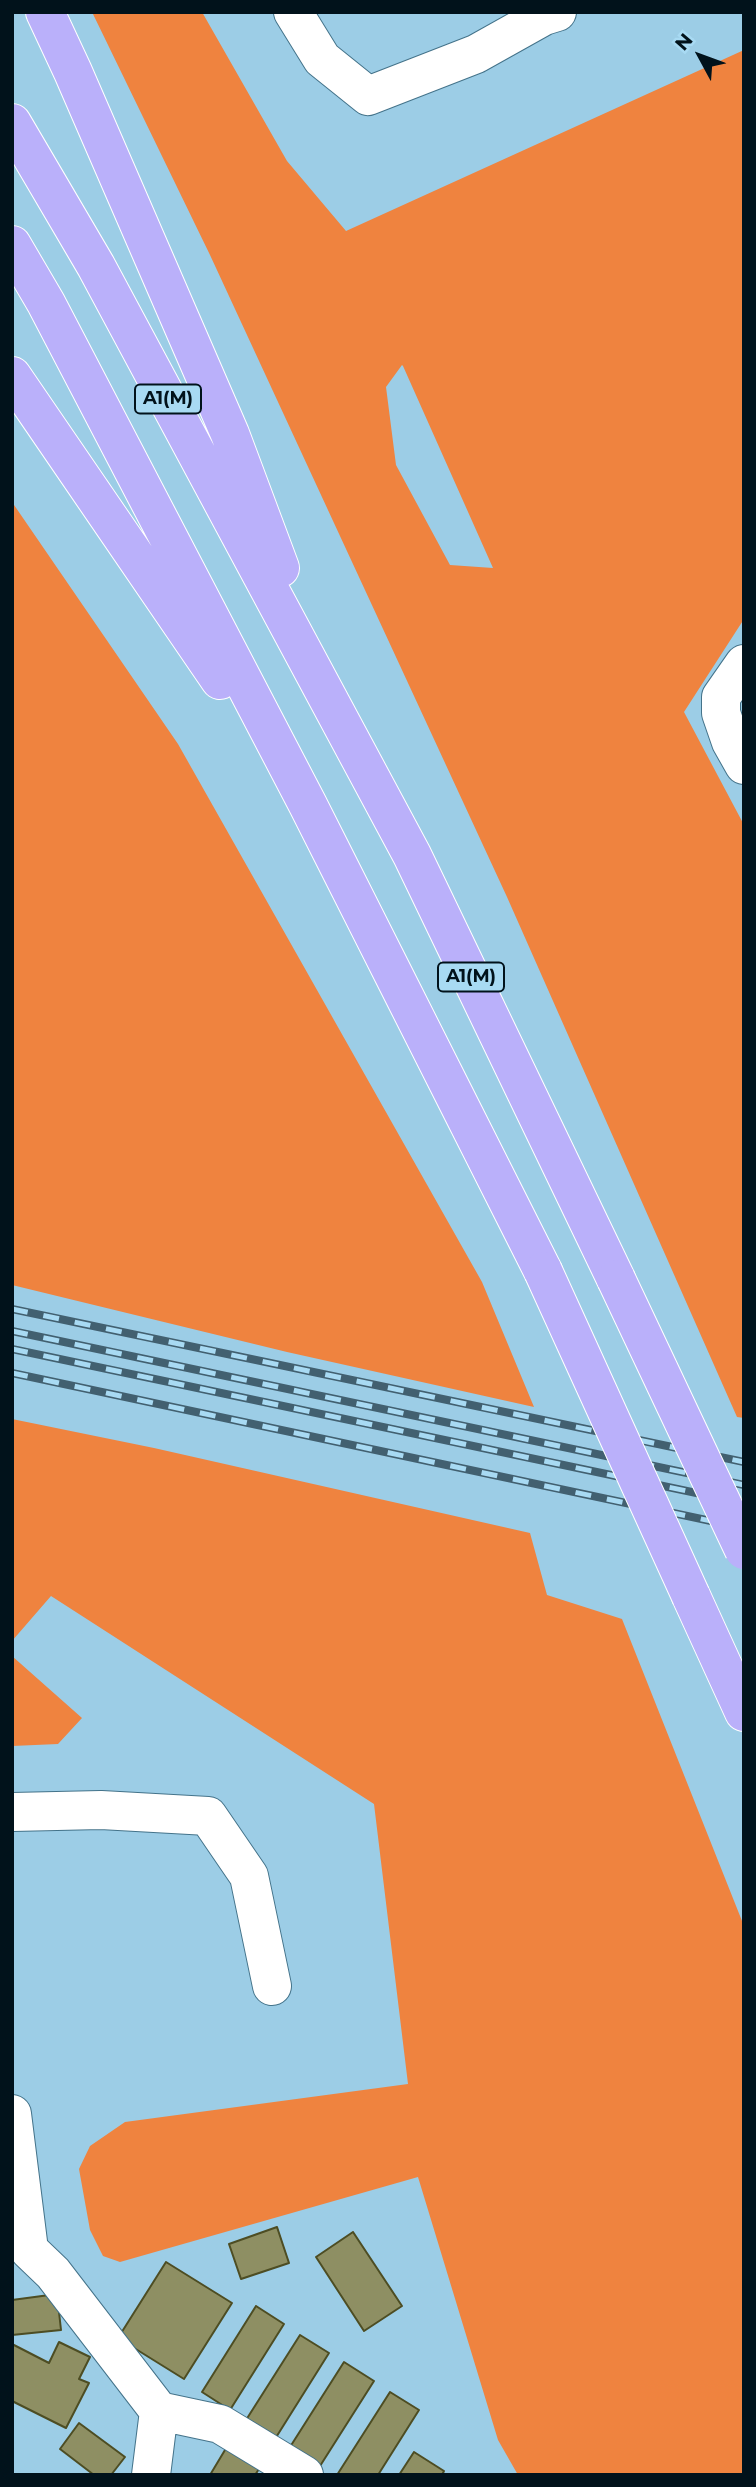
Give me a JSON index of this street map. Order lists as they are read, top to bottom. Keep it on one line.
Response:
{"streets":{"highway":["A1(M)"]},"north":"top left"}
